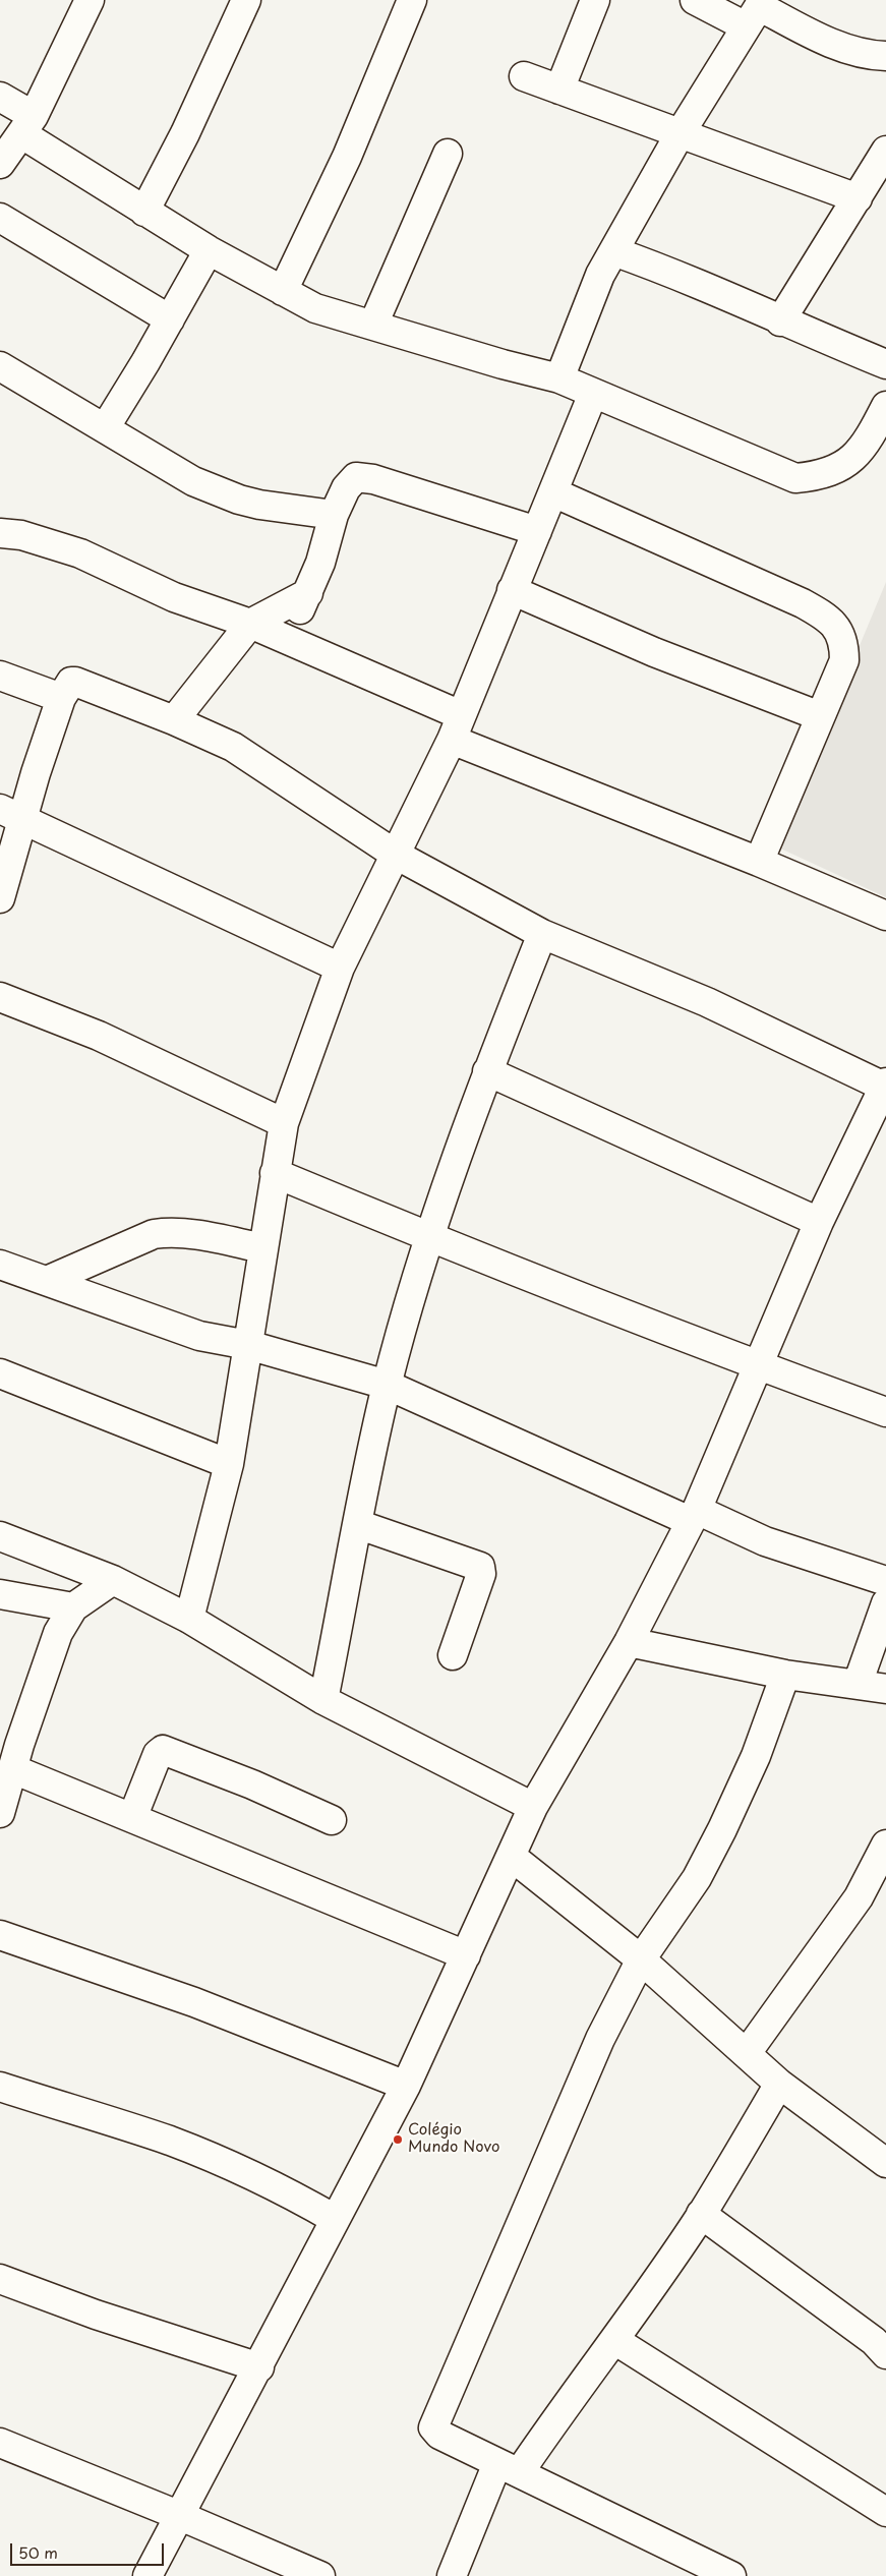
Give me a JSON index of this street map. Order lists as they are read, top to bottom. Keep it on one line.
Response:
{"places":["Colégio Mundo Novo"],"scale_bar":"50 m"}
